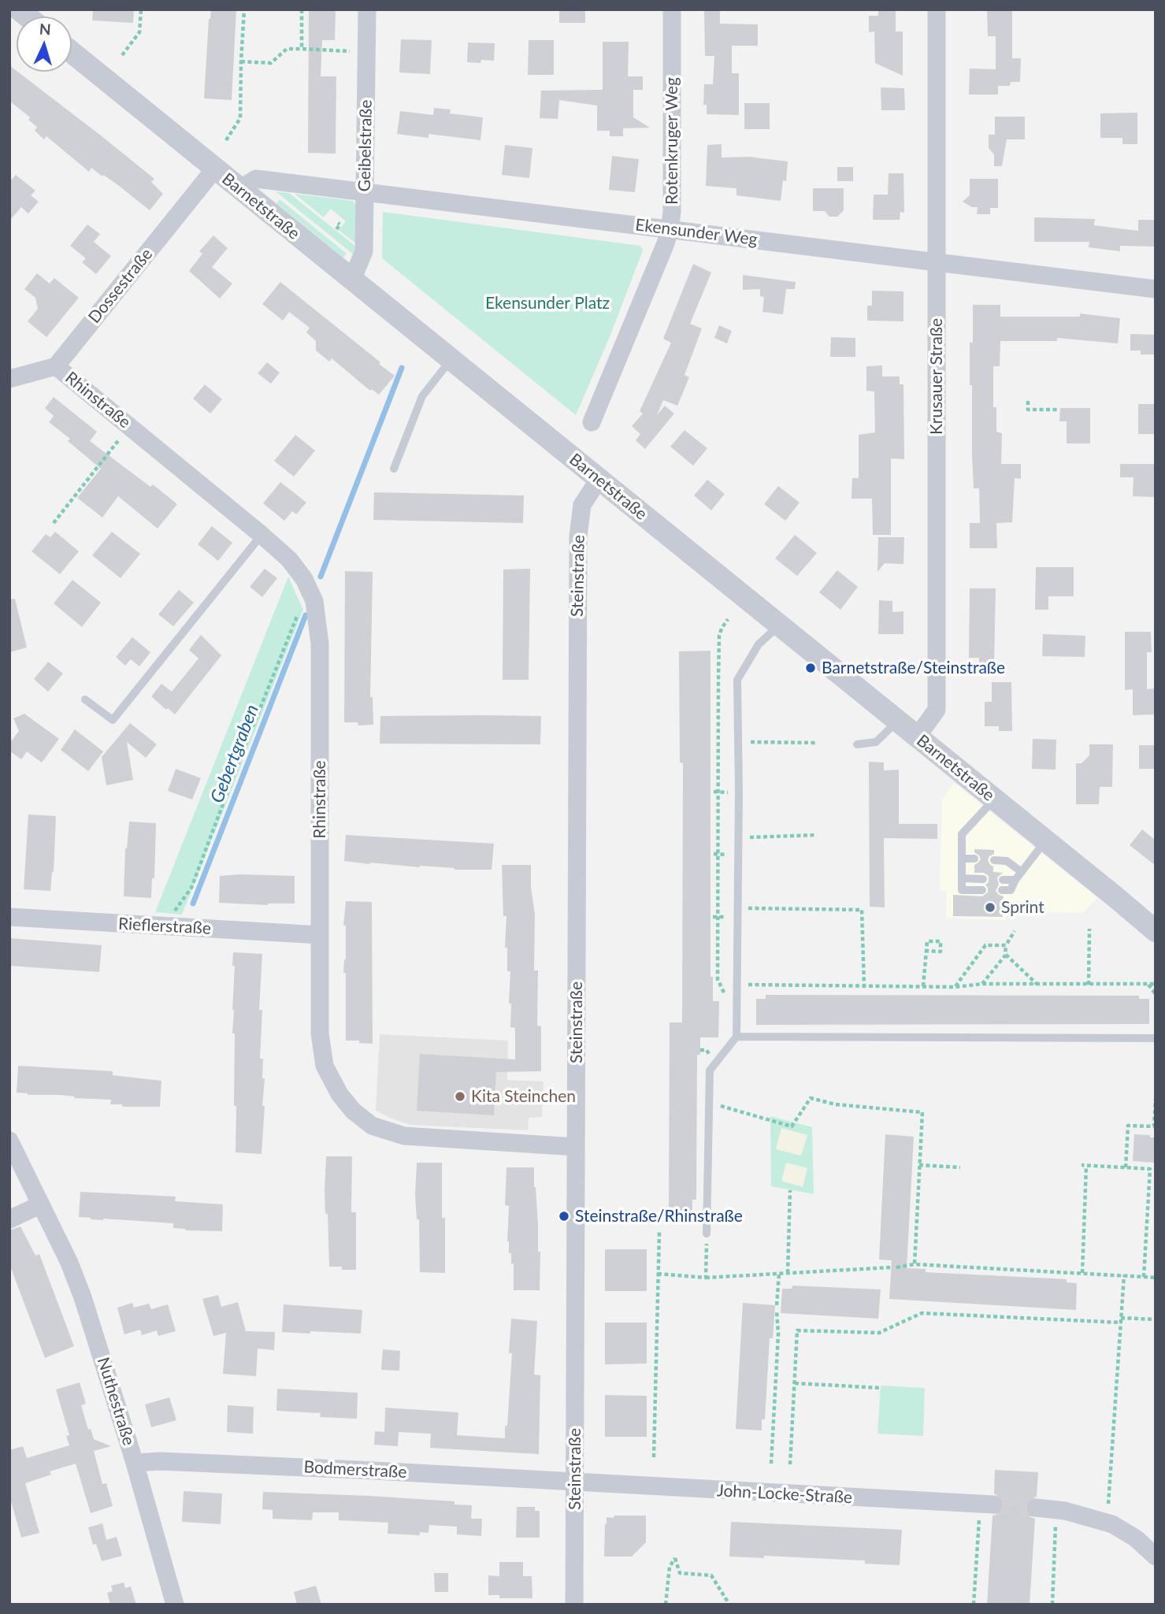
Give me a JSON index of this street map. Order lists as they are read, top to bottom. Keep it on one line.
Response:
{"streets":{"street":["Rotenkruger Weg","Geibelstraße","Barnetstraße","Ekensunder Weg","Dossestraße","Krusauer Straße","Rhinstraße","Steinstraße","Rieflerstraße","Nuthestraße","Bodmerstraße","John-Locke-Straße"]},"crossings":[["Rotenkruger Weg","Ekensunder Weg"],["Geibelstraße","Barnetstraße"],["Geibelstraße","Ekensunder Weg"],["Barnetstraße","Ekensunder Weg"],["Barnetstraße","Dossestraße"],["Barnetstraße","Krusauer Straße"],["Barnetstraße","Steinstraße"],["Ekensunder Weg","Krusauer Straße"],["Dossestraße","Rhinstraße"],["Rhinstraße","Steinstraße"],["Rhinstraße","Rieflerstraße"],["Steinstraße","Bodmerstraße"],["Steinstraße","John-Locke-Straße"],["Nuthestraße","Bodmerstraße"],["Bodmerstraße","John-Locke-Straße"]],"water":["Gebertgraben"],"parks":["Ekensunder Platz"],"places":["Barnetstraße/Steinstraße","Sprint","Kita Steinchen","Steinstraße/Rhinstraße"],"north":"top"}
